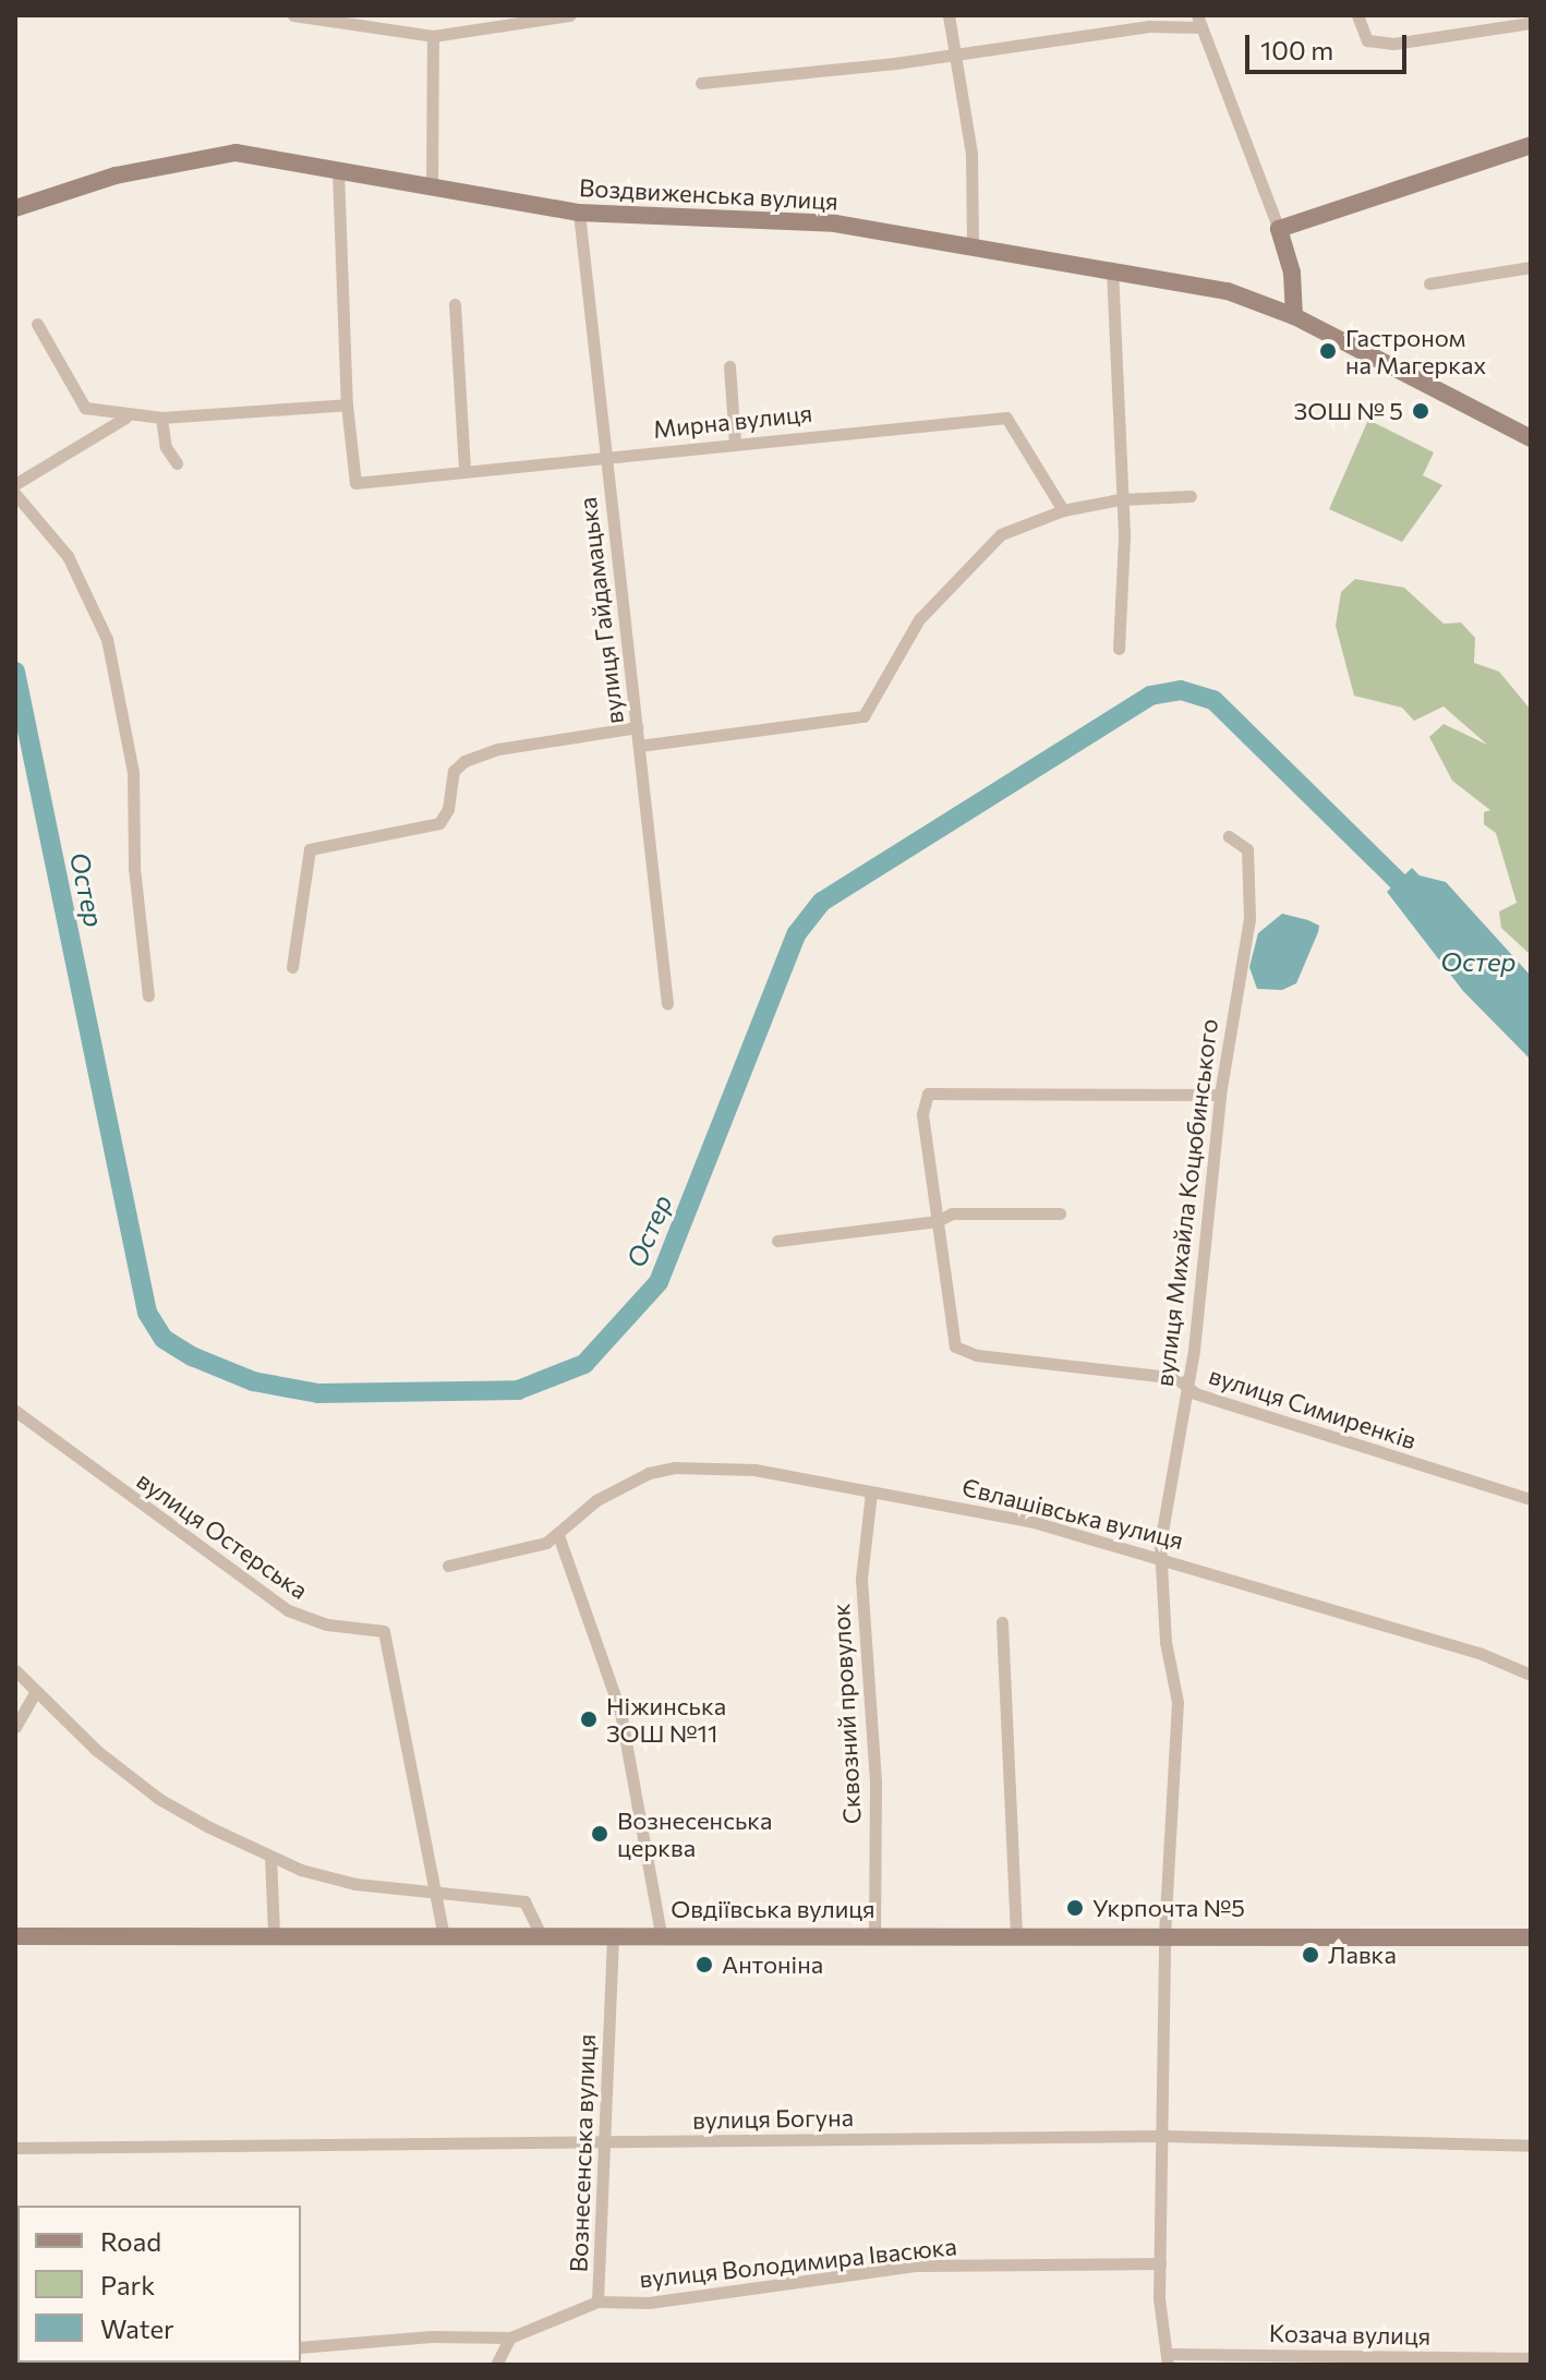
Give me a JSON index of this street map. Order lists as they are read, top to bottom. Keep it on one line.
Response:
{"streets":{"street":["Воздвиженська вулиця","Мирна вулиця","вулиця Гайдамацька","вулиця Михайла Коцюбинського","вулиця Симиренків","Євлашівська вулиця","вулиця Остерська","Сквозний провулок","Овдіївська вулиця","вулиця Богуна","Вознесенська вулиця","вулиця Володимира Івасюка","Козача вулиця"]},"crossings":[["Воздвиженська вулиця","вулиця Гайдамацька"],["Мирна вулиця","вулиця Гайдамацька"],["вулиця Михайла Коцюбинського","вулиця Симиренків"],["вулиця Михайла Коцюбинського","Євлашівська вулиця"],["вулиця Михайла Коцюбинського","Овдіївська вулиця"],["вулиця Михайла Коцюбинського","вулиця Богуна"],["вулиця Михайла Коцюбинського","вулиця Володимира Івасюка"],["вулиця Михайла Коцюбинського","Козача вулиця"],["Євлашівська вулиця","Сквозний провулок"],["вулиця Остерська","Овдіївська вулиця"],["Сквозний провулок","Овдіївська вулиця"],["Овдіївська вулиця","Вознесенська вулиця"],["вулиця Богуна","Вознесенська вулиця"],["Вознесенська вулиця","вулиця Володимира Івасюка"]],"water":["Остер"],"places":["Гастроном на Магерках","ЗОШ № 5","Ніжинська ЗОШ №11","Вознесенська церква","Укрпочта №5","Лавка","Антоніна"],"legend":["Road","Park","Water"],"scale_bar":"100 m"}
